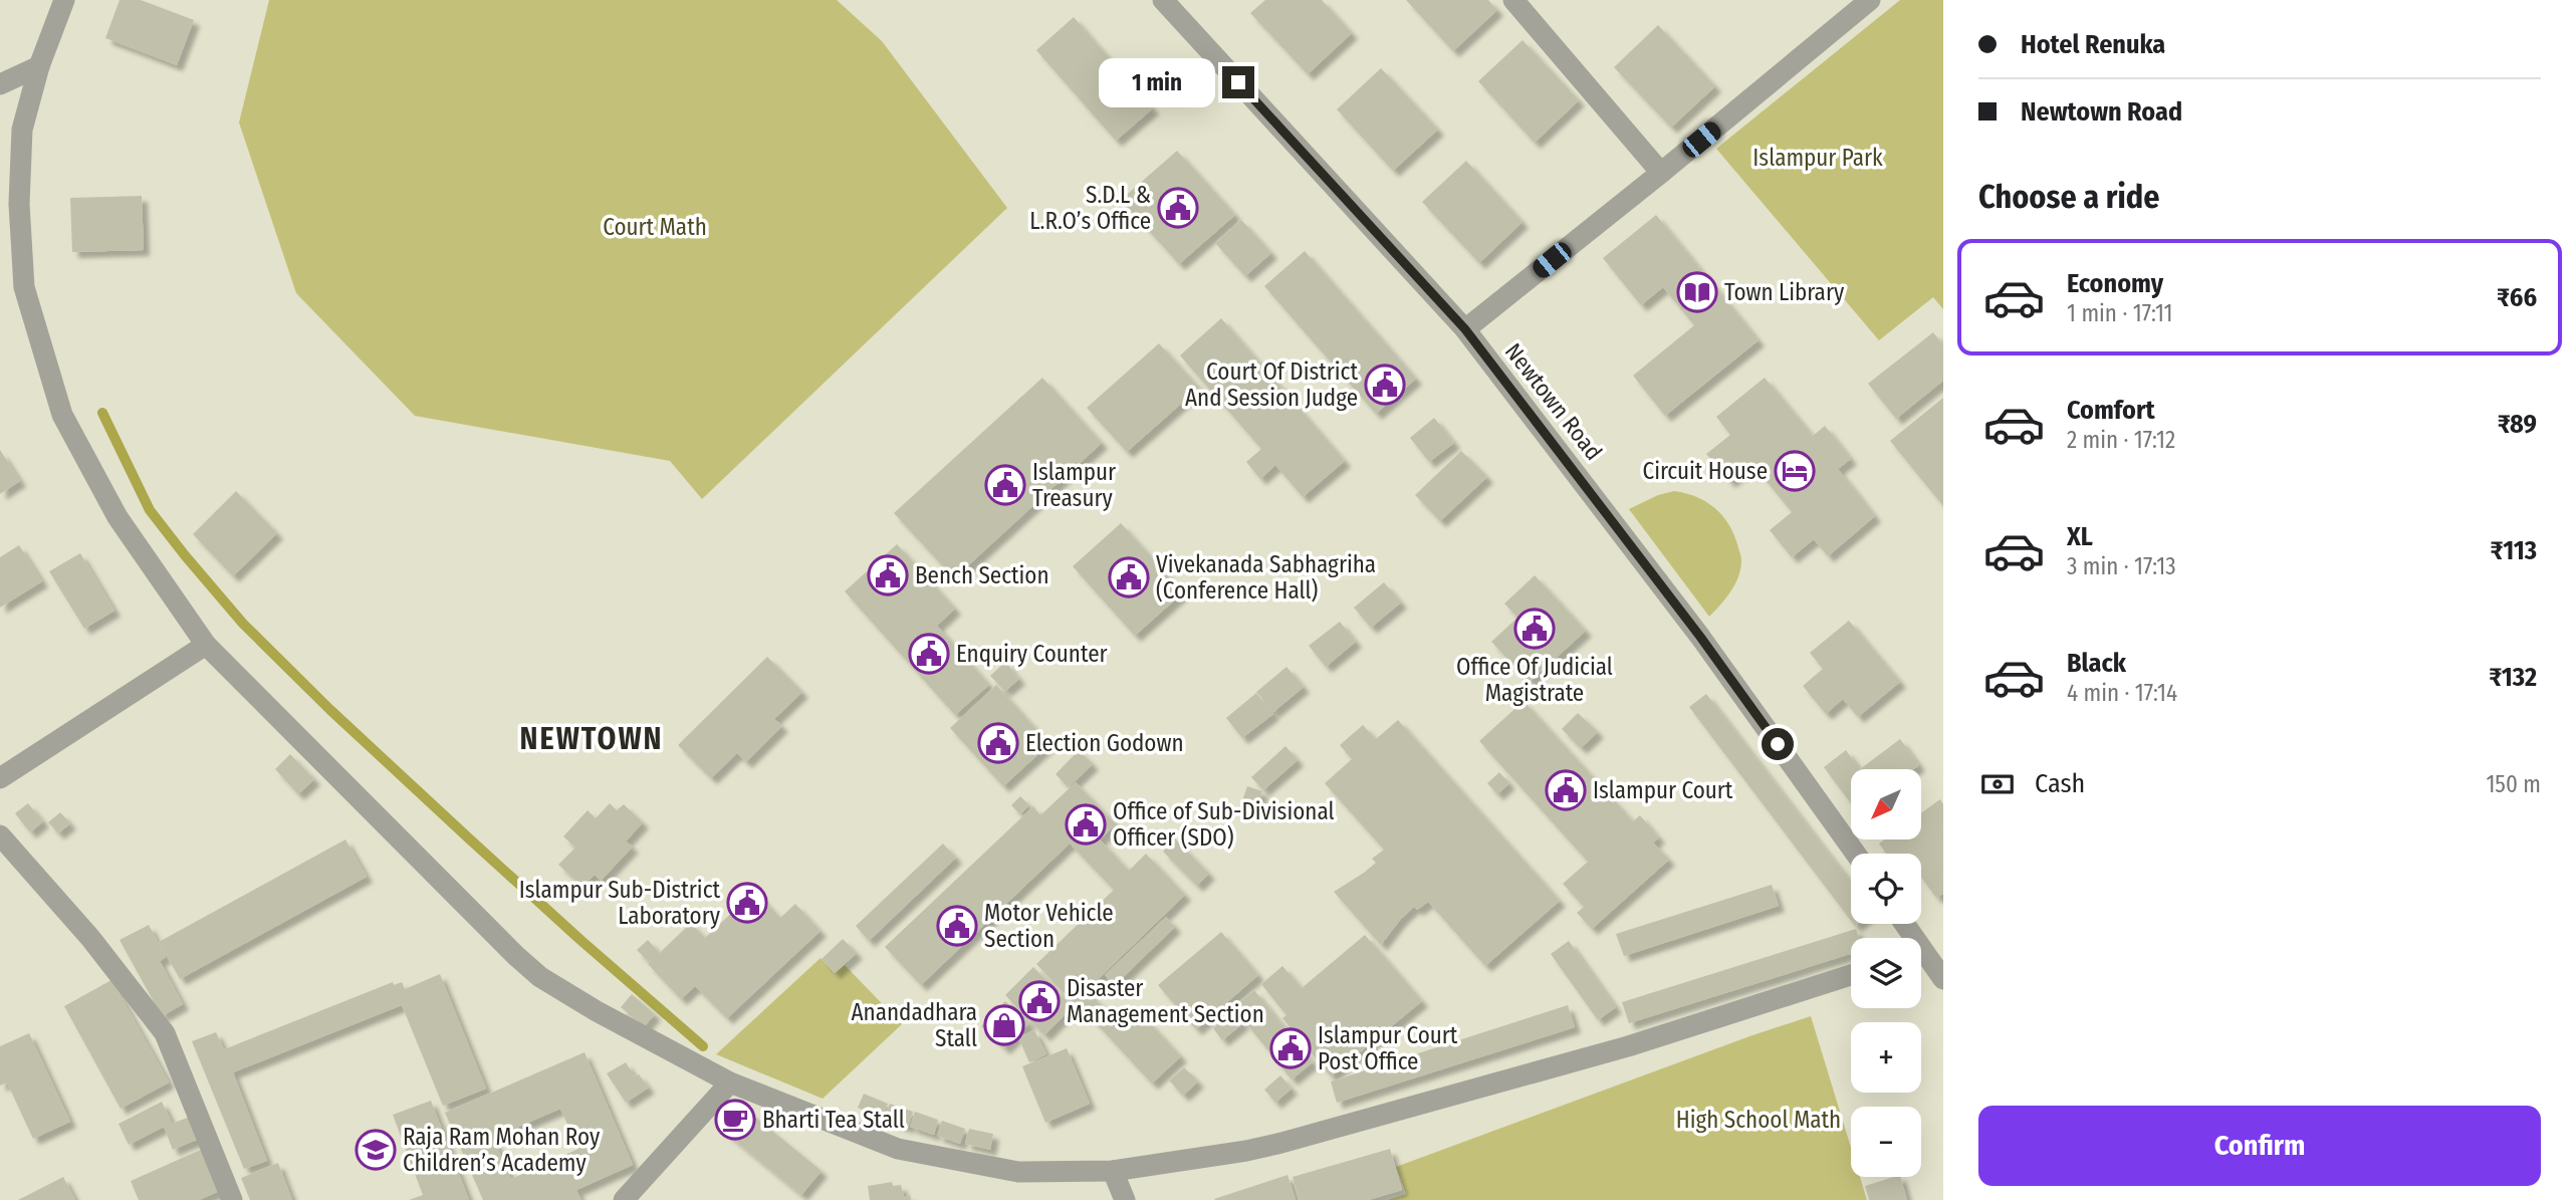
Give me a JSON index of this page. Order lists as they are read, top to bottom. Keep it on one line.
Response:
{"streets":{"street":["Newtown Road"]},"districts":["NEWTOWN"],"parks":["Islampur Park","Court Math","High School Math"],"places":{"public building":["S.D.L & L.R.O’s Office","Court Of District And Session Judge","Islampur Treasury","Bench Section","Vivekanada Sabhagriha (Conference Hall)","Office Of Judicial Magistrate","Enquiry Counter","Election Godown","Islampur Court","Office of Sub-Divisional Officer (SDO)","Islampur Sub-District Laboratory","Motor Vehicle Section","Disaster Management Section","Islampur Court Post Office"],"library":["Town Library"],"hotel":["Circuit House"],"shop":["Anandadhara Stall"],"cafe":["Bharti Tea Stall"],"school or university":["Raja Ram Mohan Roy Children’s Academy"]},"north":"bottom left","page":{"banner":["Hotel Renuka","Newtown Road"],"bubble":"1 min","heading":"Choose a ride","list":[{"name":"Economy","note":"1 min · 17:11","value":"₹66"},{"name":"Comfort","note":"2 min · 17:12","value":"₹89"},{"name":"XL","note":"3 min · 17:13","value":"₹113"},{"name":"Black","note":"4 min · 17:14","value":"₹132"}],"pay":["Cash","150 m"],"map_buttons":["+","−"],"buttons":"Confirm"}}
